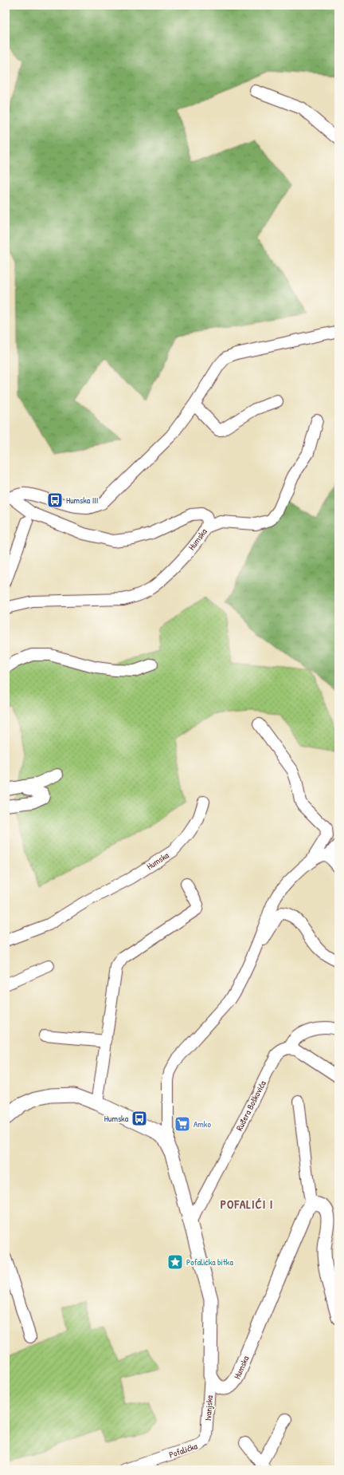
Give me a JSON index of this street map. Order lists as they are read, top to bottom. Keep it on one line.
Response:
{"streets":{"street":["Humska","Ruđera Boškovića","Ivanjska","Pofalićka"]},"crossings":[["Humska","Ivanjska"],["Ivanjska","Pofalićka"]],"districts":["POFALIĆI I"],"places":{"bus stop":["Humska III","Humska"],"supermarket":["Amko"],"place":["Pofalićka bitka"]}}
